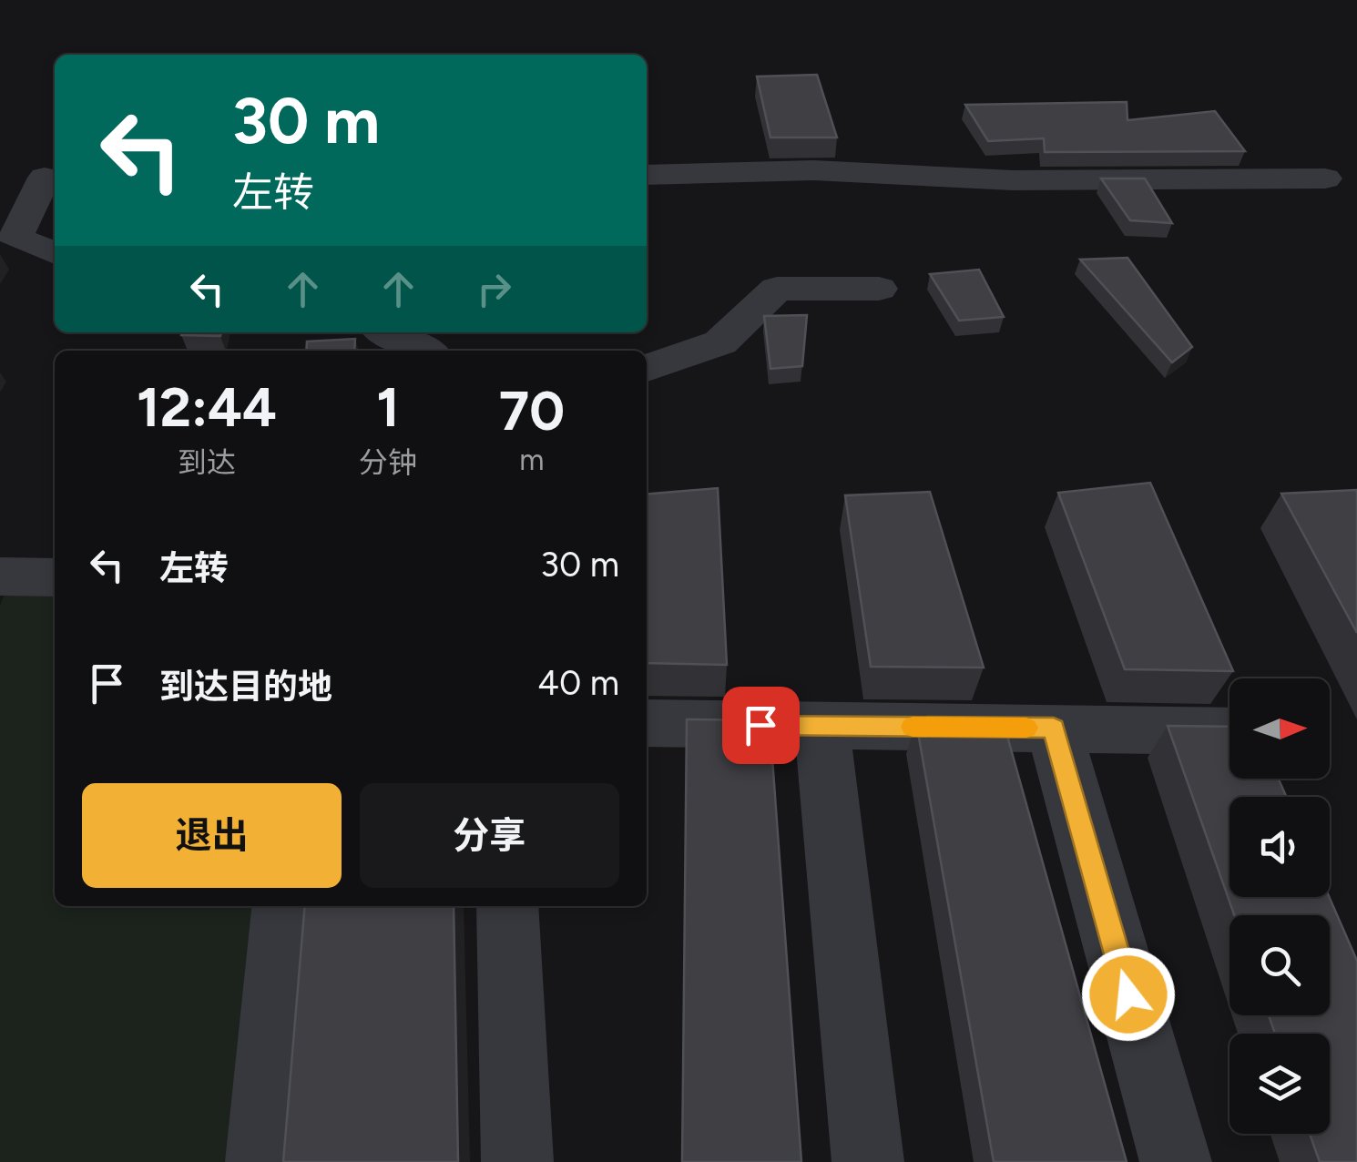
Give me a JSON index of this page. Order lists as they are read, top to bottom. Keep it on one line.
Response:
{"north":"right","page":{"turn":["30 m","左转"],"eta":["12:44","到达","1","分钟","70","m"],"list":[{"name":"左转","value":"30 m"},{"name":"到达目的地","value":"40 m"}],"buttons":["退出","分享"]}}
